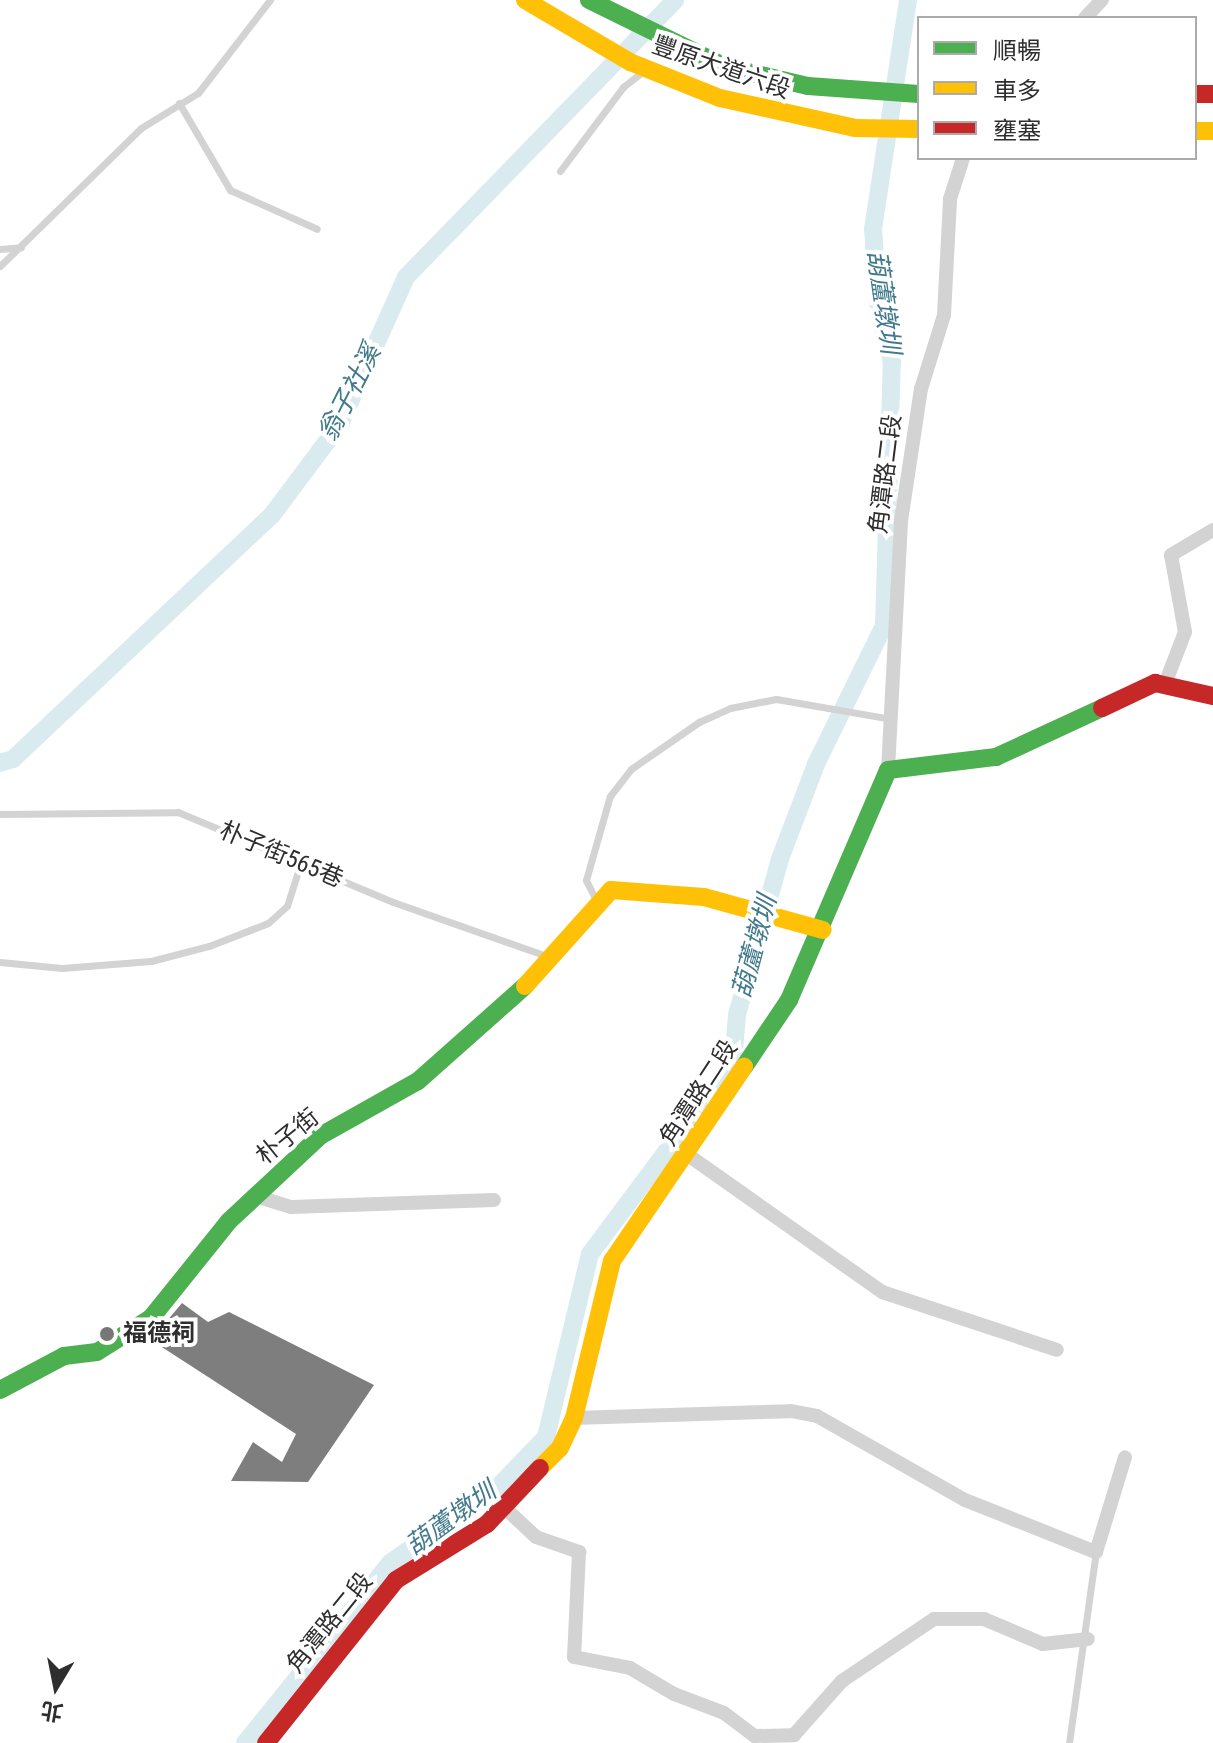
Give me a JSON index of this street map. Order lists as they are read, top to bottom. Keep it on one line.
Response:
{"streets":{"street":["豐原大道六段","角潭路二段","朴子街"],"lane":["朴子街565巷"]},"crossings":[["朴子街565巷","朴子街"]],"water":["葫蘆墩圳","翁子社溪"],"places":["福德祠"],"legend":["順暢","車多","壅塞"],"north":"bottom"}
